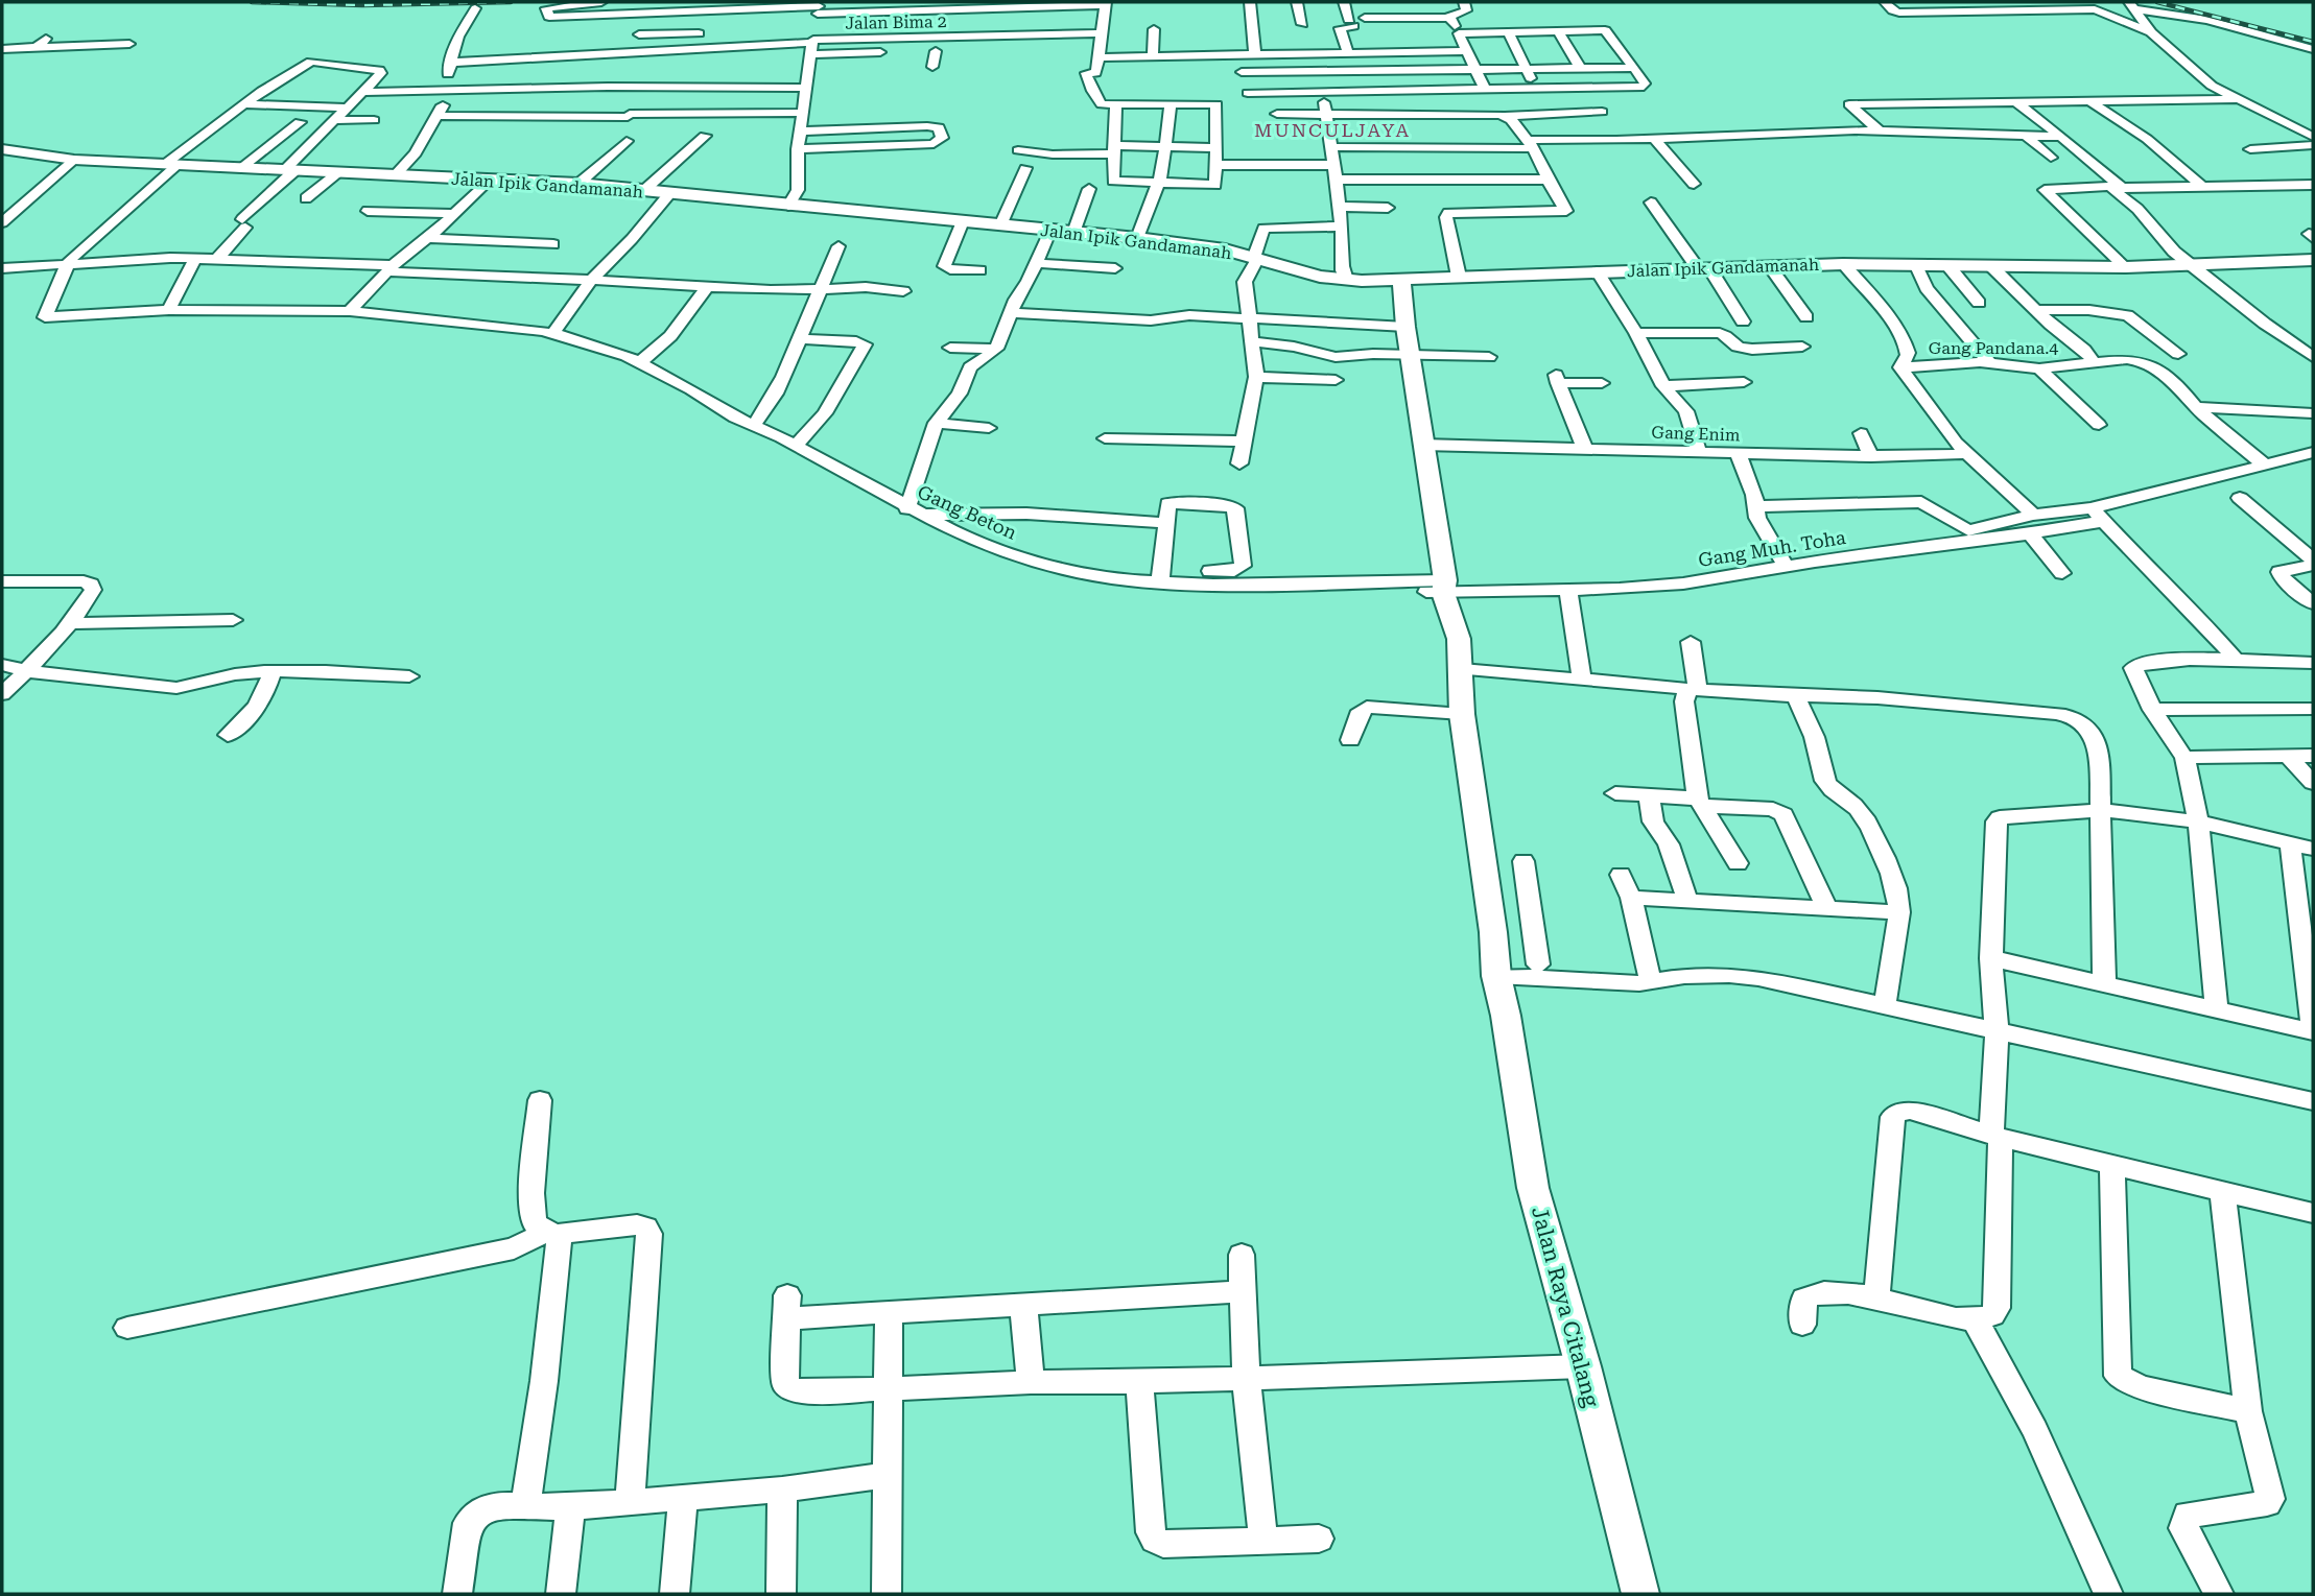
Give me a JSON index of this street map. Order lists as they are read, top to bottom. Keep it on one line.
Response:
{"streets":{"street":["Jalan Bima 2","Jalan Ipik Gandamanah","Gang Pandana.4","Gang Enim","Gang Beton","Gang Muh. Toha","Jalan Raya Citalang"]},"crossings":[["Jalan Ipik Gandamanah","Jalan Raya Citalang"],["Gang Pandana.4","Gang Muh. Toha"],["Gang Enim","Jalan Raya Citalang"],["Gang Beton","Gang Muh. Toha"],["Gang Beton","Jalan Raya Citalang"],["Gang Muh. Toha","Jalan Raya Citalang"]],"districts":["MUNCULJAYA"]}
